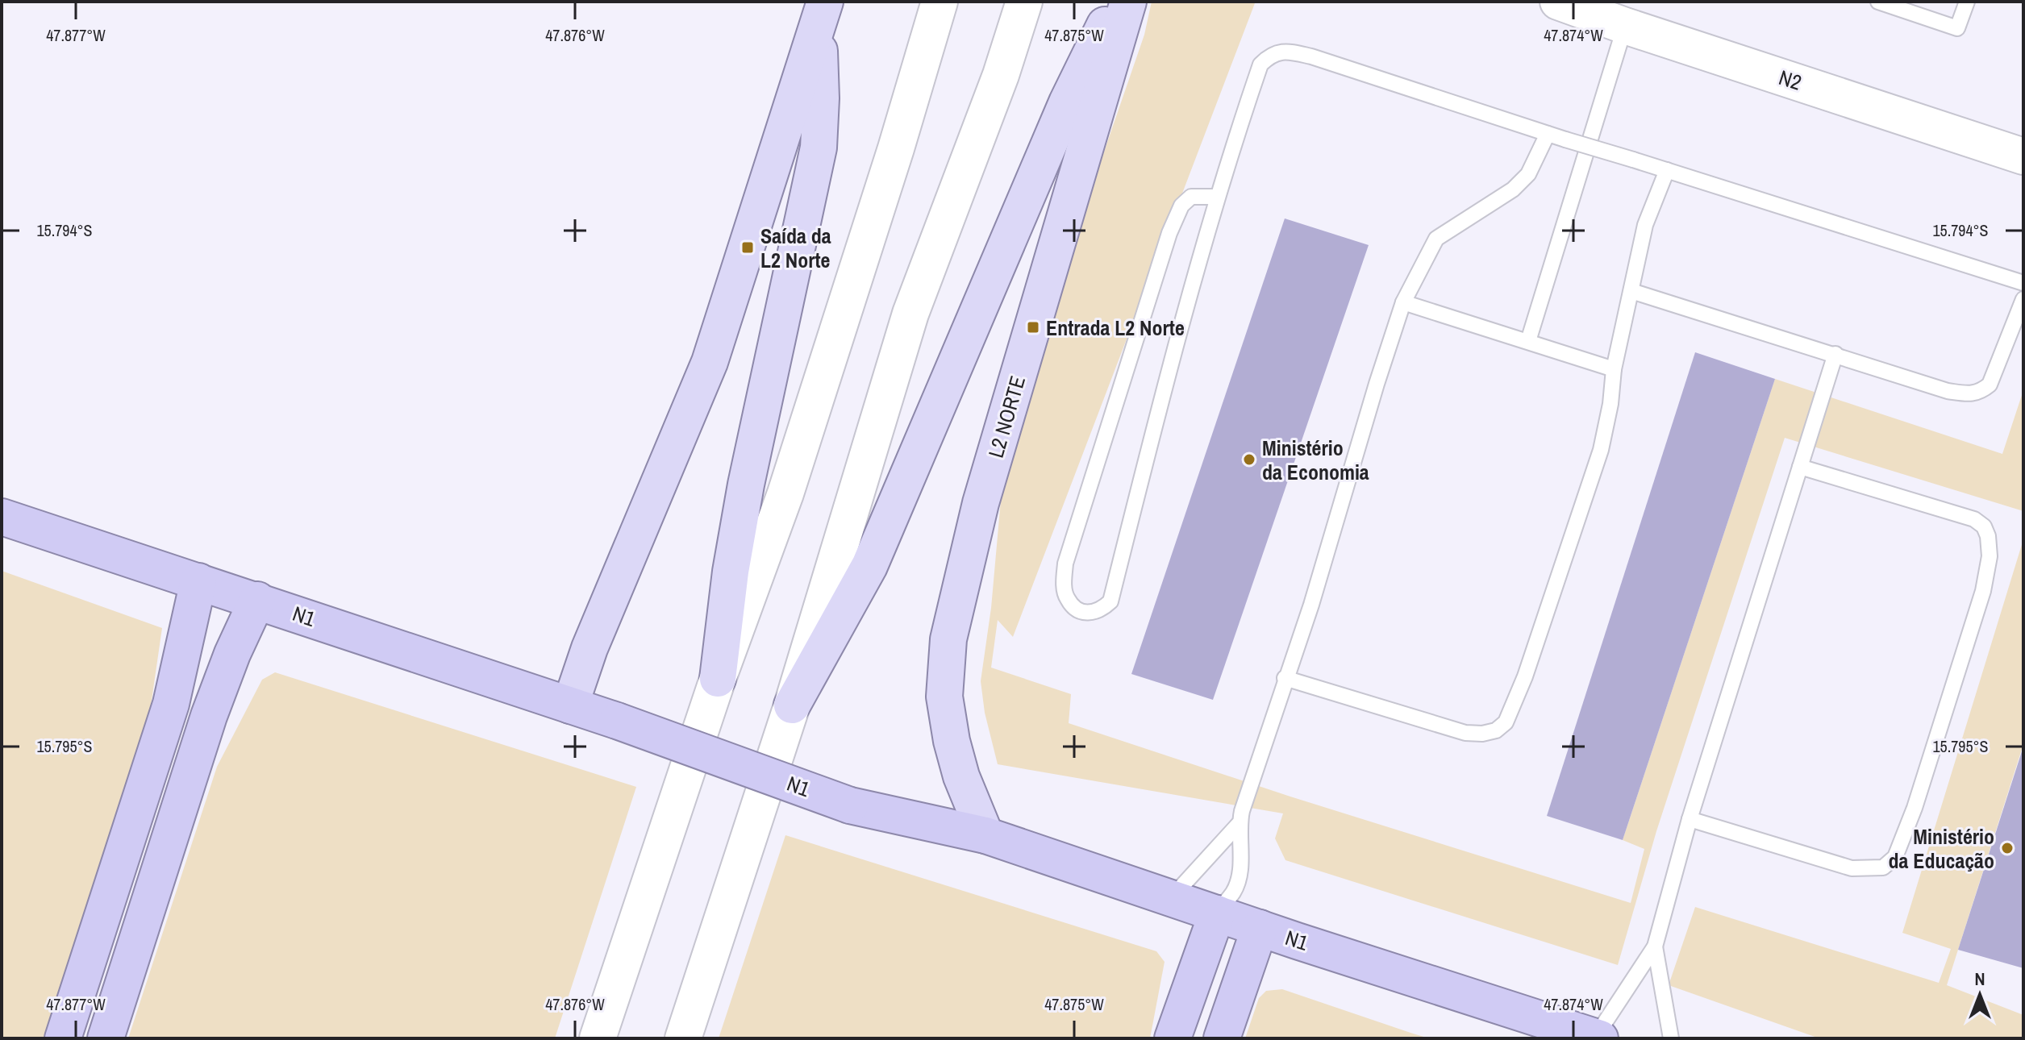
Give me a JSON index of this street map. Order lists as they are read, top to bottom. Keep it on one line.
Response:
{"streets":{"highway":["N1"],"main road":["N2","L2 NORTE"]},"crossings":[["L2 NORTE","N1"]],"places":{"transit":["Saída da L2 Norte","Entrada L2 Norte"],"other":["Ministério da Economia","Ministério da Educação"]},"north":"top","coordinates":["47.877°W","47.876°W","47.875°W","47.874°W","15.794°S","15.795°S"]}
